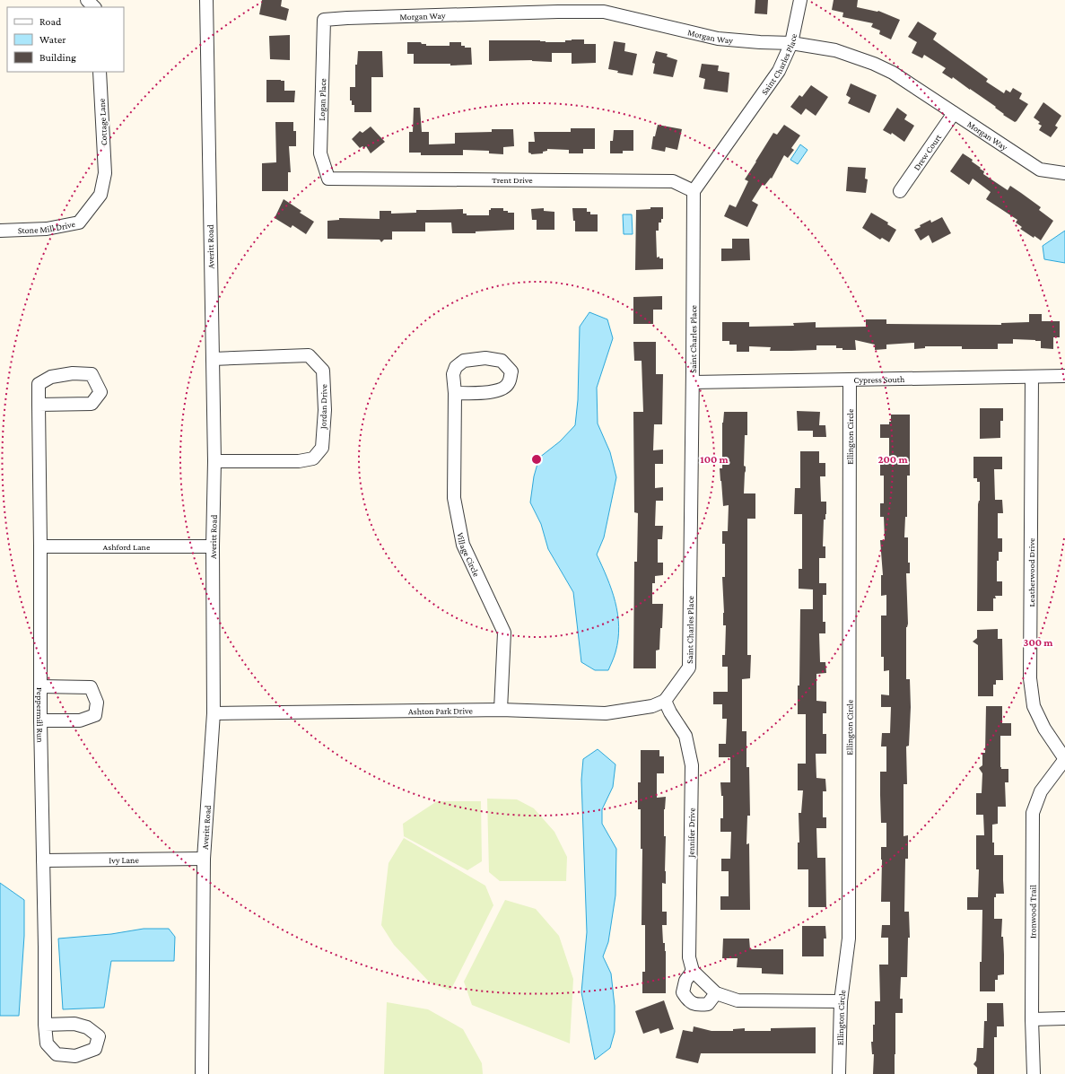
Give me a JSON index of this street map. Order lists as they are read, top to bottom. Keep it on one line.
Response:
{"streets":{"street":["Morgan Way","Saint Charles Place","Logan Place","Cottage Lane","Drew Court","Trent Drive","Stone Mill Drive","Averitt Road","Cypress South","Jordan Drive","Ellington Circle","Ashford Lane","Village Circle","Leatherwood Drive","Ashton Park Drive","Peppermill Run","Jennifer Drive","Ivy Lane","Ironwood Trail"]},"crossings":[["Morgan Way","Saint Charles Place"],["Morgan Way","Logan Place"],["Morgan Way","Drew Court"],["Saint Charles Place","Trent Drive"],["Saint Charles Place","Cypress South"],["Saint Charles Place","Ashton Park Drive"],["Saint Charles Place","Jennifer Drive"],["Logan Place","Trent Drive"],["Cottage Lane","Stone Mill Drive"],["Averitt Road","Jordan Drive"],["Averitt Road","Ashford Lane"],["Averitt Road","Ashton Park Drive"],["Averitt Road","Ivy Lane"],["Cypress South","Ellington Circle"],["Cypress South","Leatherwood Drive"],["Ashford Lane","Peppermill Run"],["Village Circle","Ashton Park Drive"],["Leatherwood Drive","Ironwood Trail"],["Ashton Park Drive","Jennifer Drive"],["Peppermill Run","Ivy Lane"]],"legend":["Road","Water","Building"],"rings":["100 m","200 m","300 m"]}
